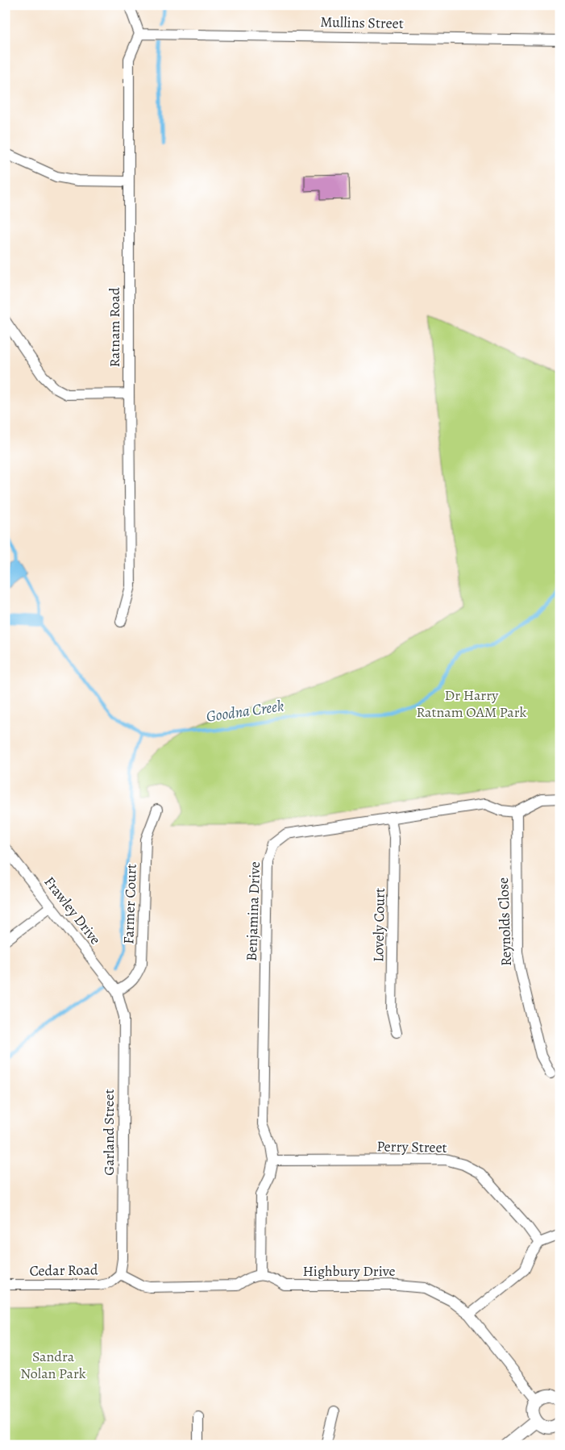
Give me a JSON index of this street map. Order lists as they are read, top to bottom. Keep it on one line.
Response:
{"streets":{"street":["Mullins Street","Ratnam Road","Farmer Court","Frawley Drive","Benjamina Drive","Reynolds Close","Lovely Court","Garland Street","Perry Street","Cedar Road","Highbury Drive"]},"crossings":[["Mullins Street","Ratnam Road"],["Farmer Court","Frawley Drive"],["Farmer Court","Garland Street"],["Frawley Drive","Garland Street"],["Benjamina Drive","Reynolds Close"],["Benjamina Drive","Lovely Court"],["Benjamina Drive","Perry Street"],["Benjamina Drive","Highbury Drive"],["Garland Street","Cedar Road"]],"water":["Goodna Creek"],"parks":["Dr Harry Ratnam OAM Park","Sandra Nolan Park"]}
